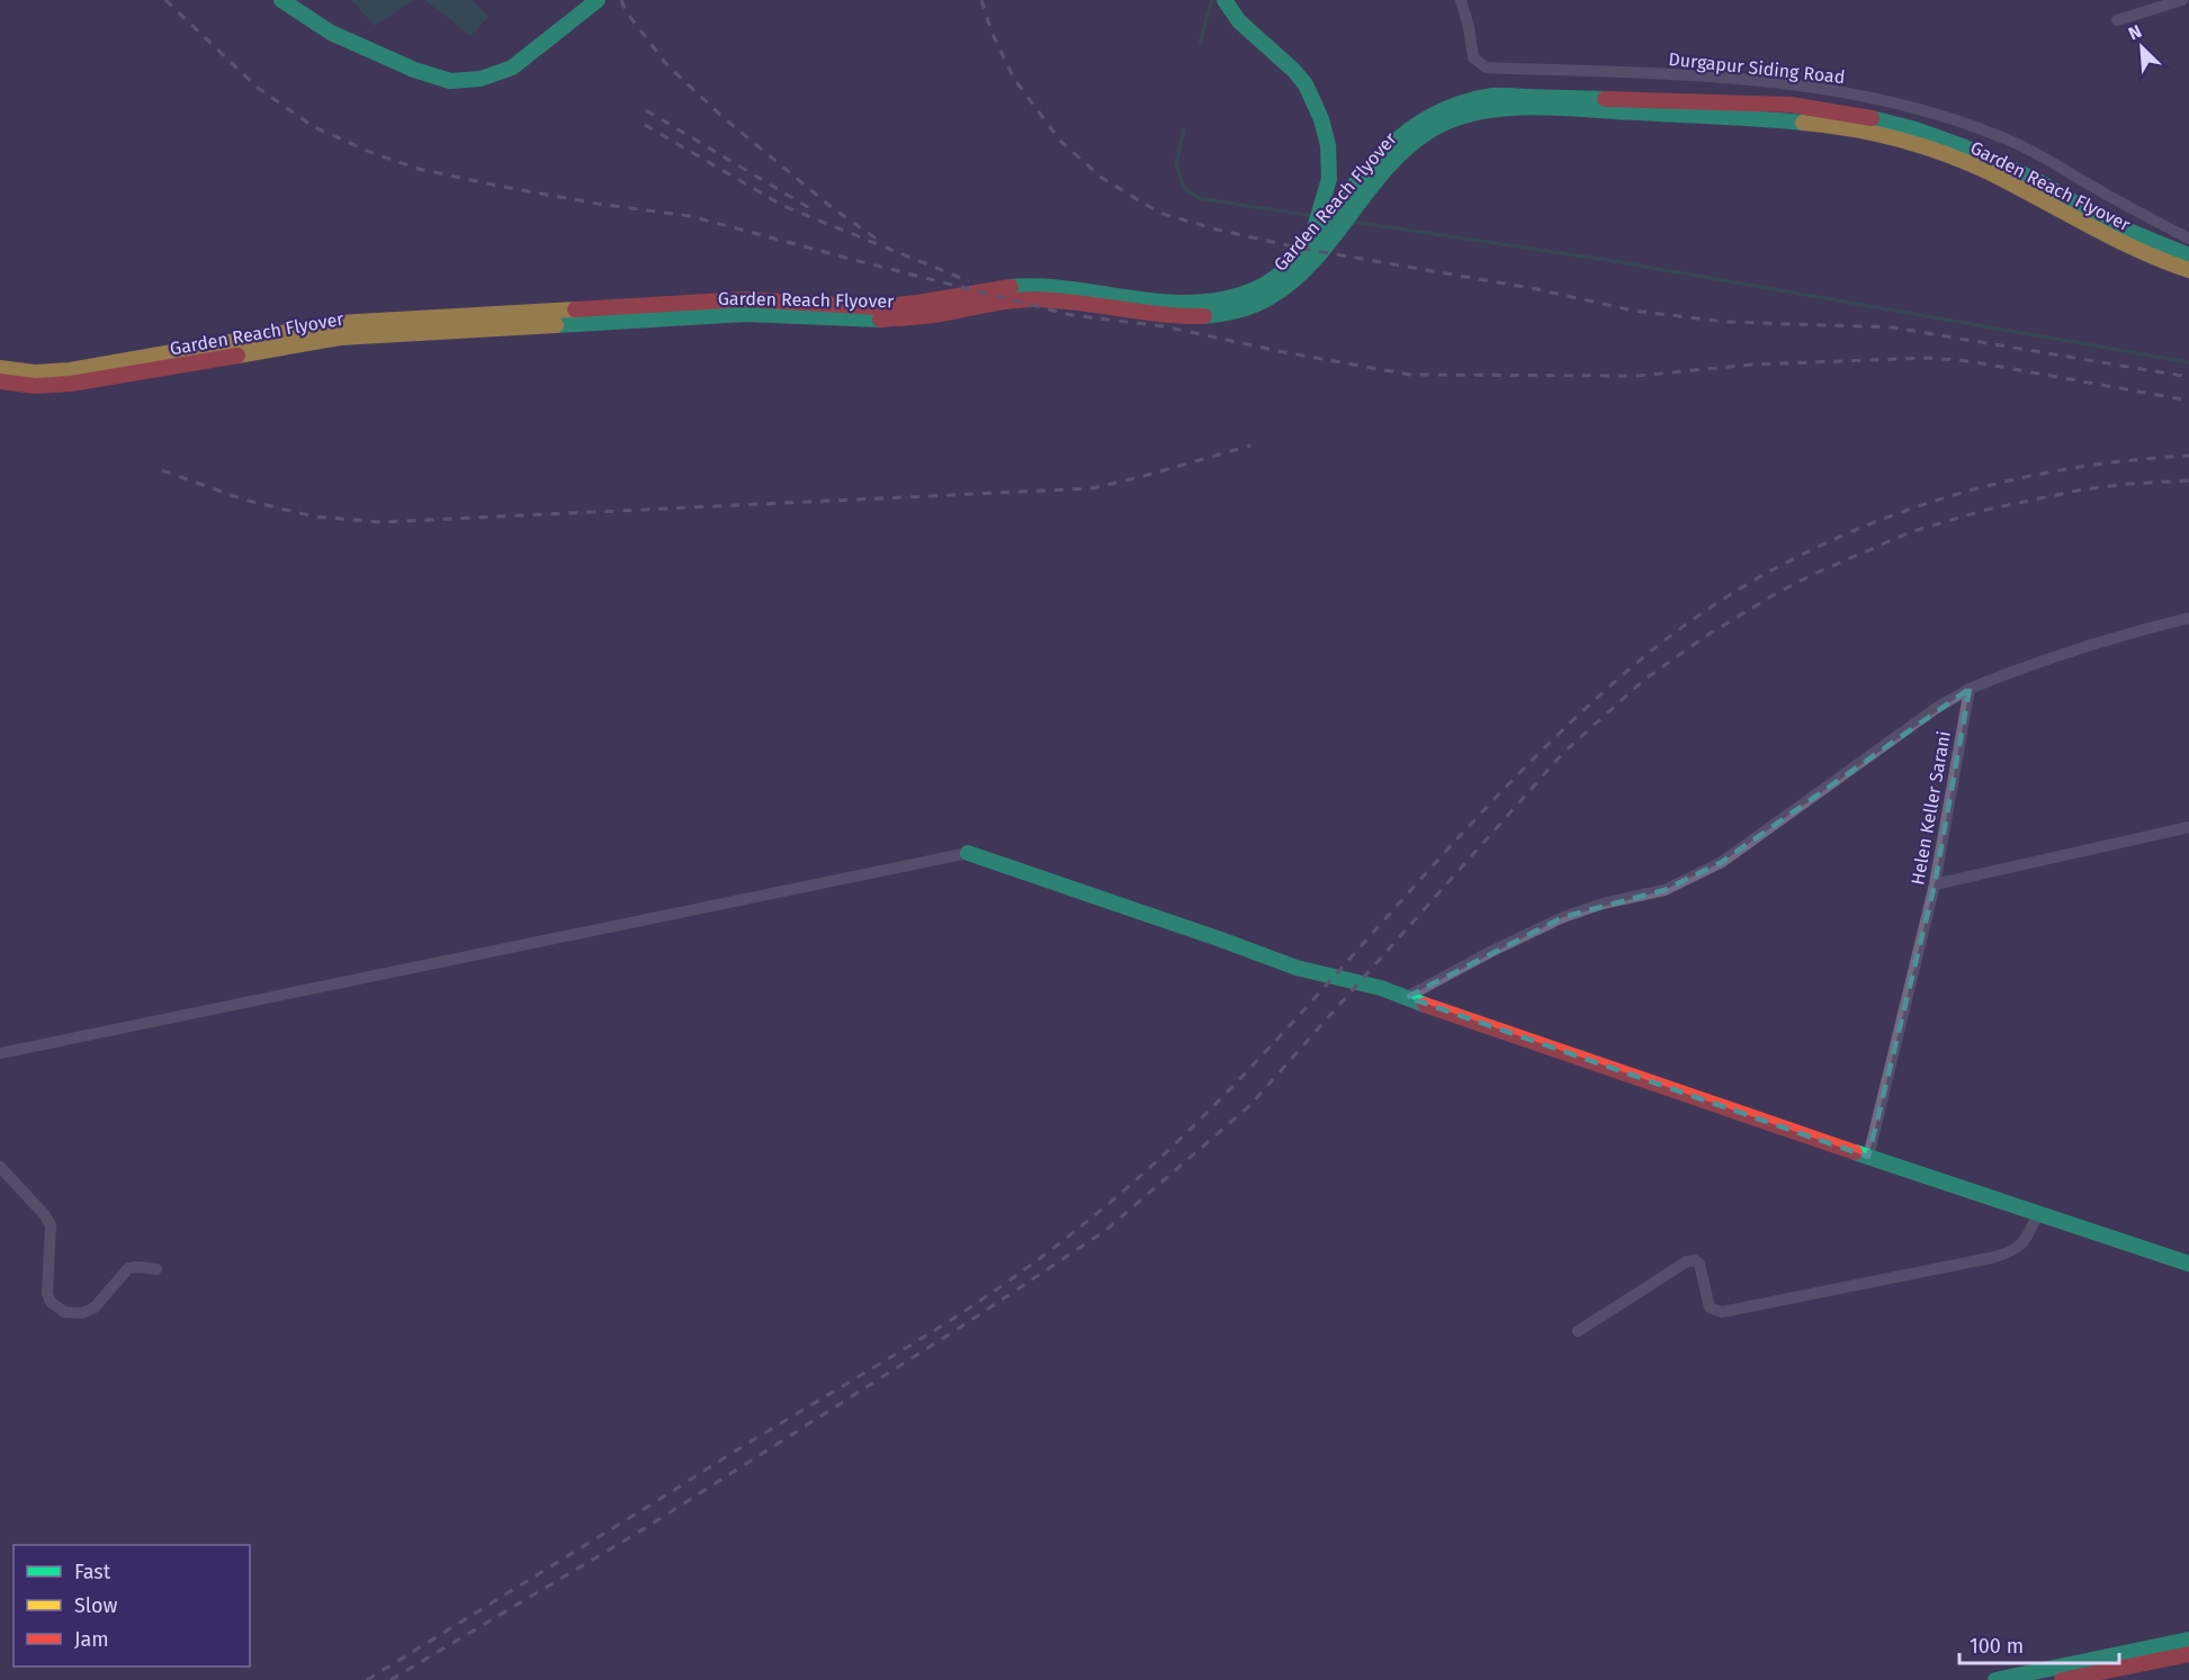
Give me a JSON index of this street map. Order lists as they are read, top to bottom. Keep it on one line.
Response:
{"streets":{"main road":["Garden Reach Flyover"],"street":["Durgapur Siding Road","Helen Keller Sarani"]},"legend":["Fast","Slow","Jam"],"scale_bar":"100 m","north":"top left"}
